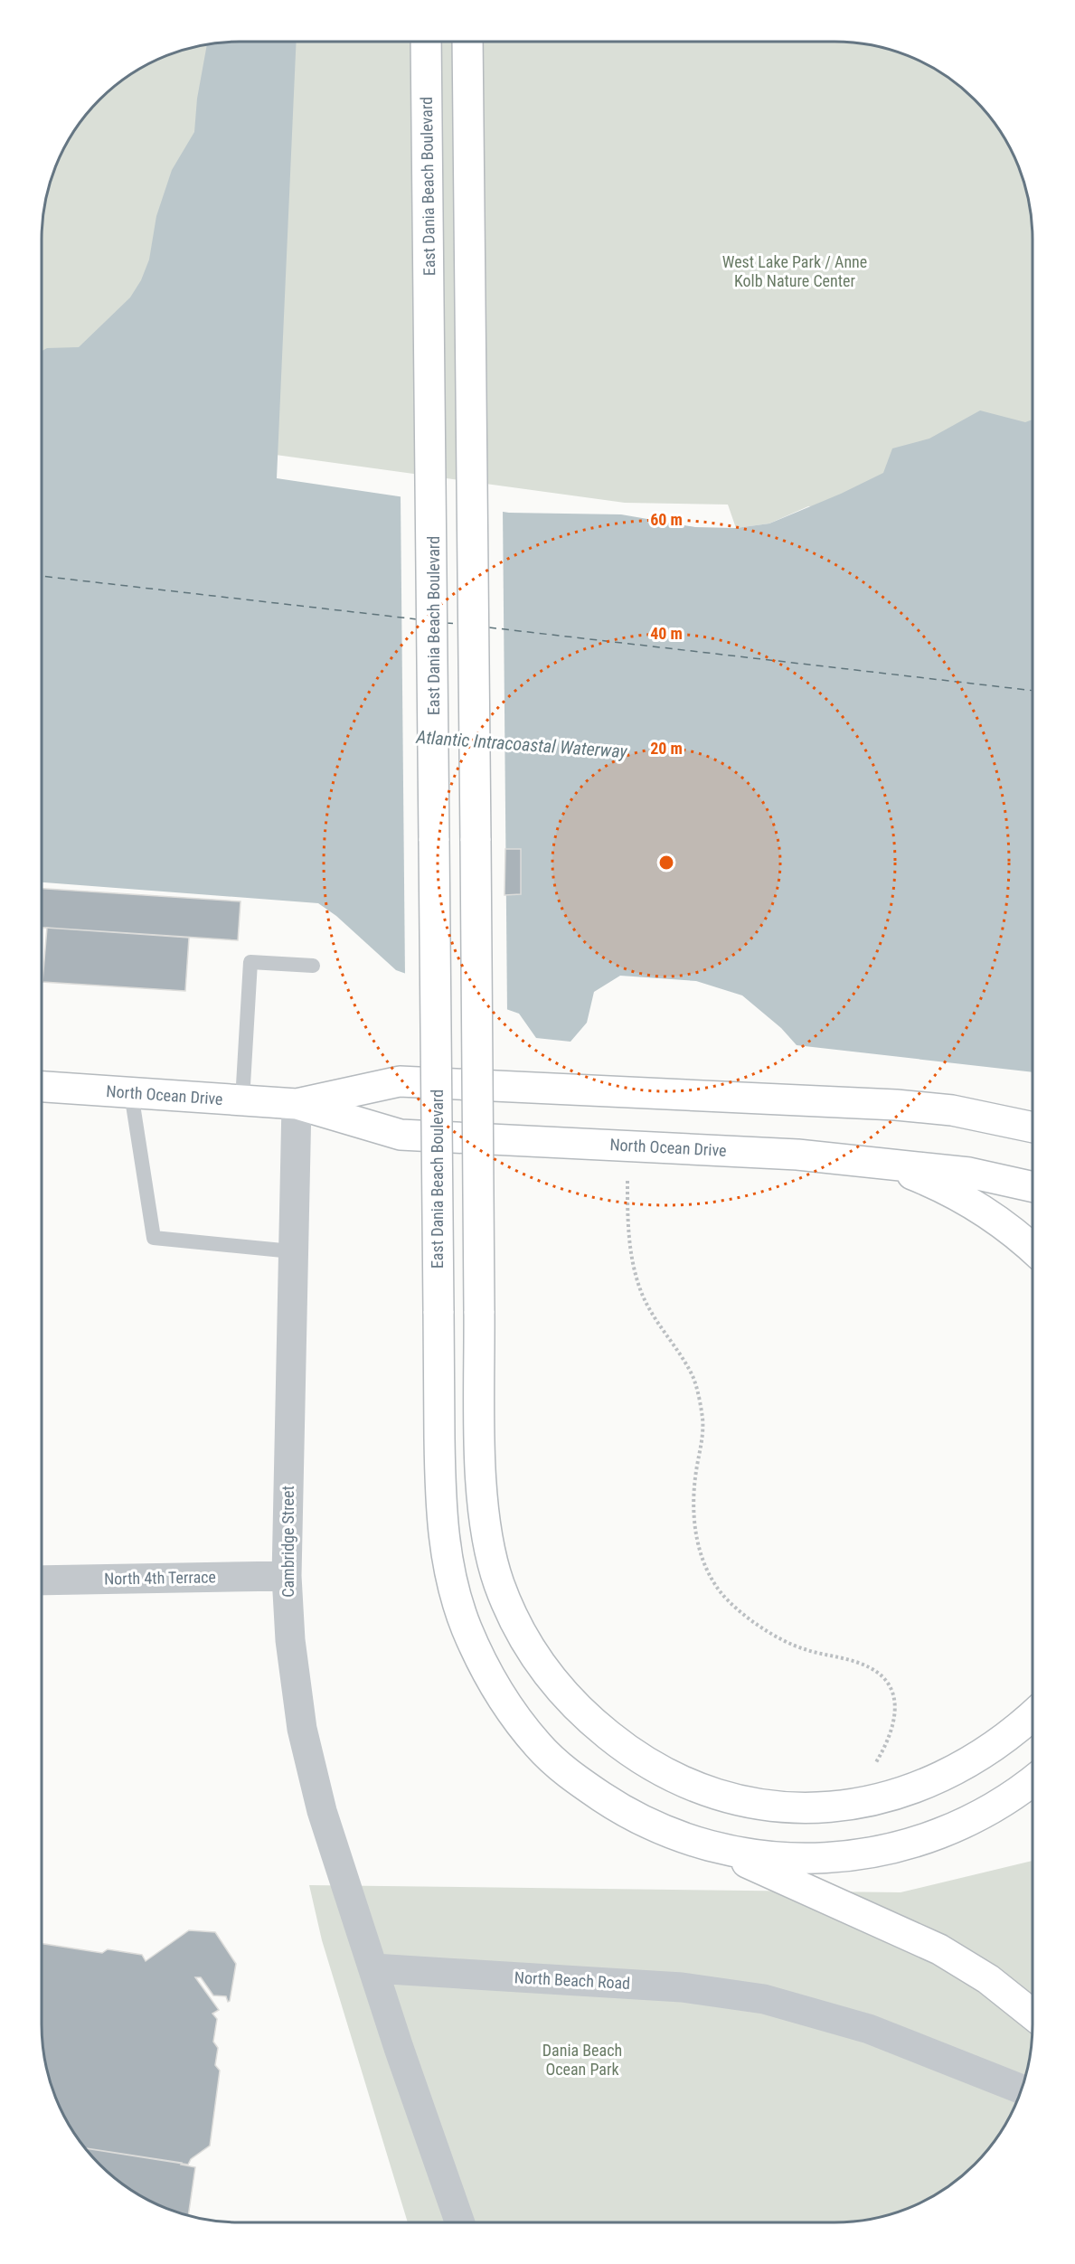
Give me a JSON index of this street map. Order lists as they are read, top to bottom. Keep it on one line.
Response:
{"streets":{"main road":["East Dania Beach Boulevard","North Ocean Drive"],"street":["Cambridge Street","North 4th Terrace","North Beach Road"]},"crossings":[["North Ocean Drive","Cambridge Street"],["Cambridge Street","North 4th Terrace"],["Cambridge Street","North Beach Road"]],"water":["Atlantic Intracoastal Waterway"],"parks":["West Lake Park / Anne Kolb Nature Center","Dania Beach Ocean Park"],"rings":["60 m","40 m","20 m"]}
